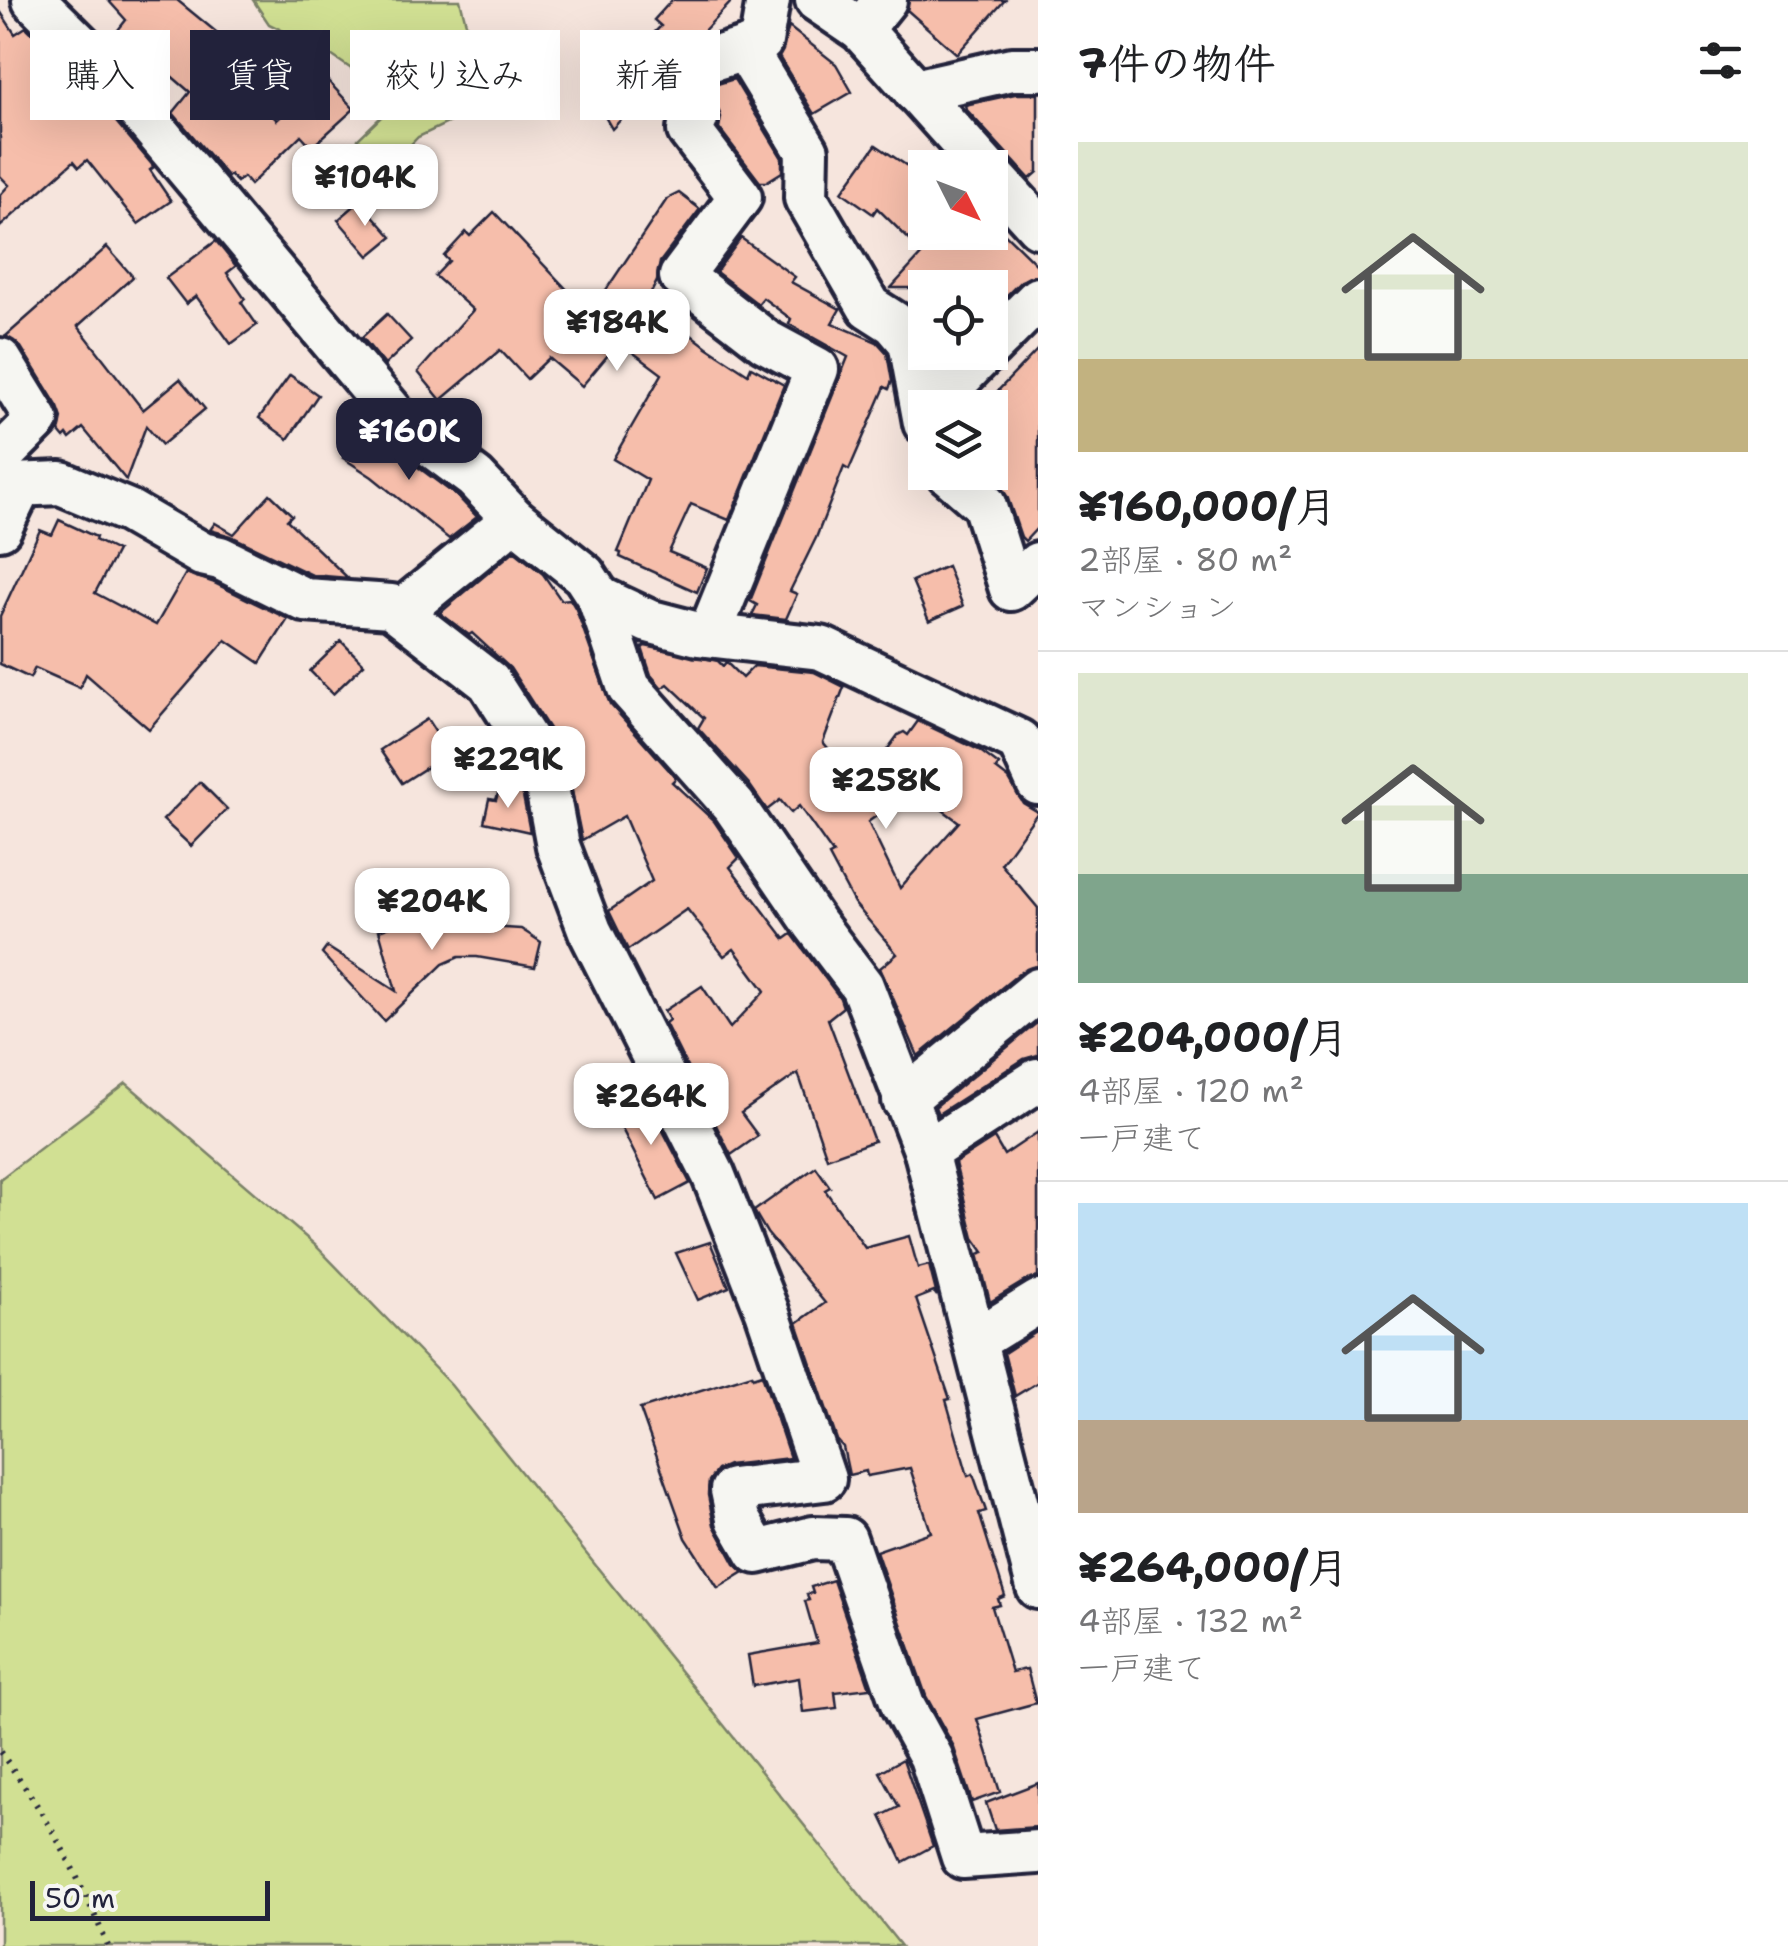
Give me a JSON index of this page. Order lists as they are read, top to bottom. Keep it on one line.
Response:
{"scale_bar":"50 m","north":"bottom right","page":{"heading":"7件の物件","chip":["購入","賃貸","絞り込み","新着"],"list":[{"name":"¥160,000/月","note":"2部屋 · 80 m² · マンション"},{"name":"¥204,000/月","note":"4部屋 · 120 m² · 一戸建て"},{"name":"¥264,000/月","note":"4部屋 · 132 m² · 一戸建て"}],"price":["¥104K","¥184K","¥160K","¥229K","¥258K","¥204K","¥264K"],"scale":"50 m"}}
